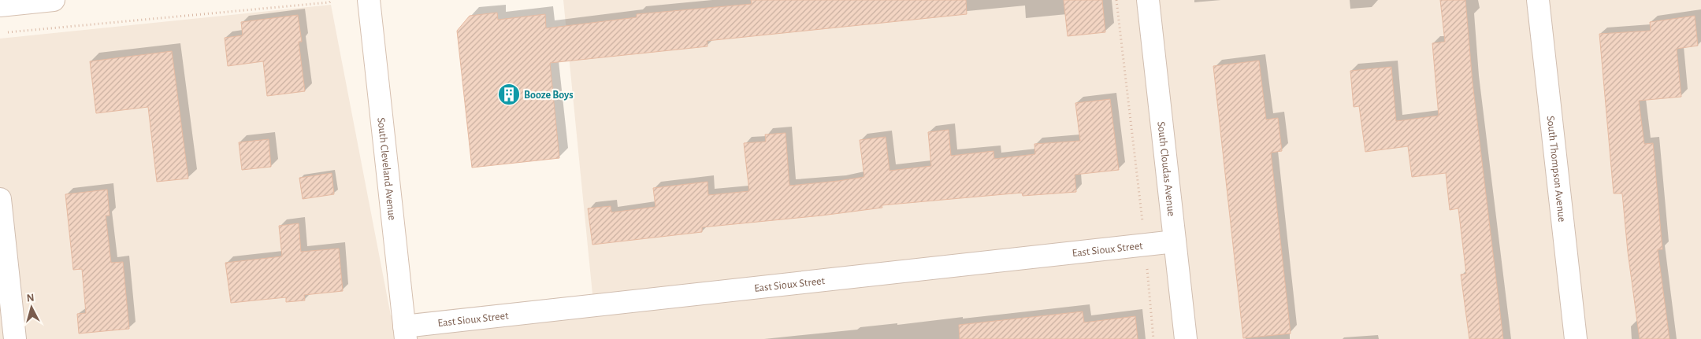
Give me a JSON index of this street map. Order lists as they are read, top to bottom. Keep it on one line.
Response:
{"streets":{"street":["South Cleveland Avenue","South Cloudas Avenue","South Thompson Avenue","East Sioux Street"]},"crossings":[["South Cleveland Avenue","East Sioux Street"],["South Cloudas Avenue","East Sioux Street"]],"places":{"building":["Booze Boys"]},"north":"top"}
